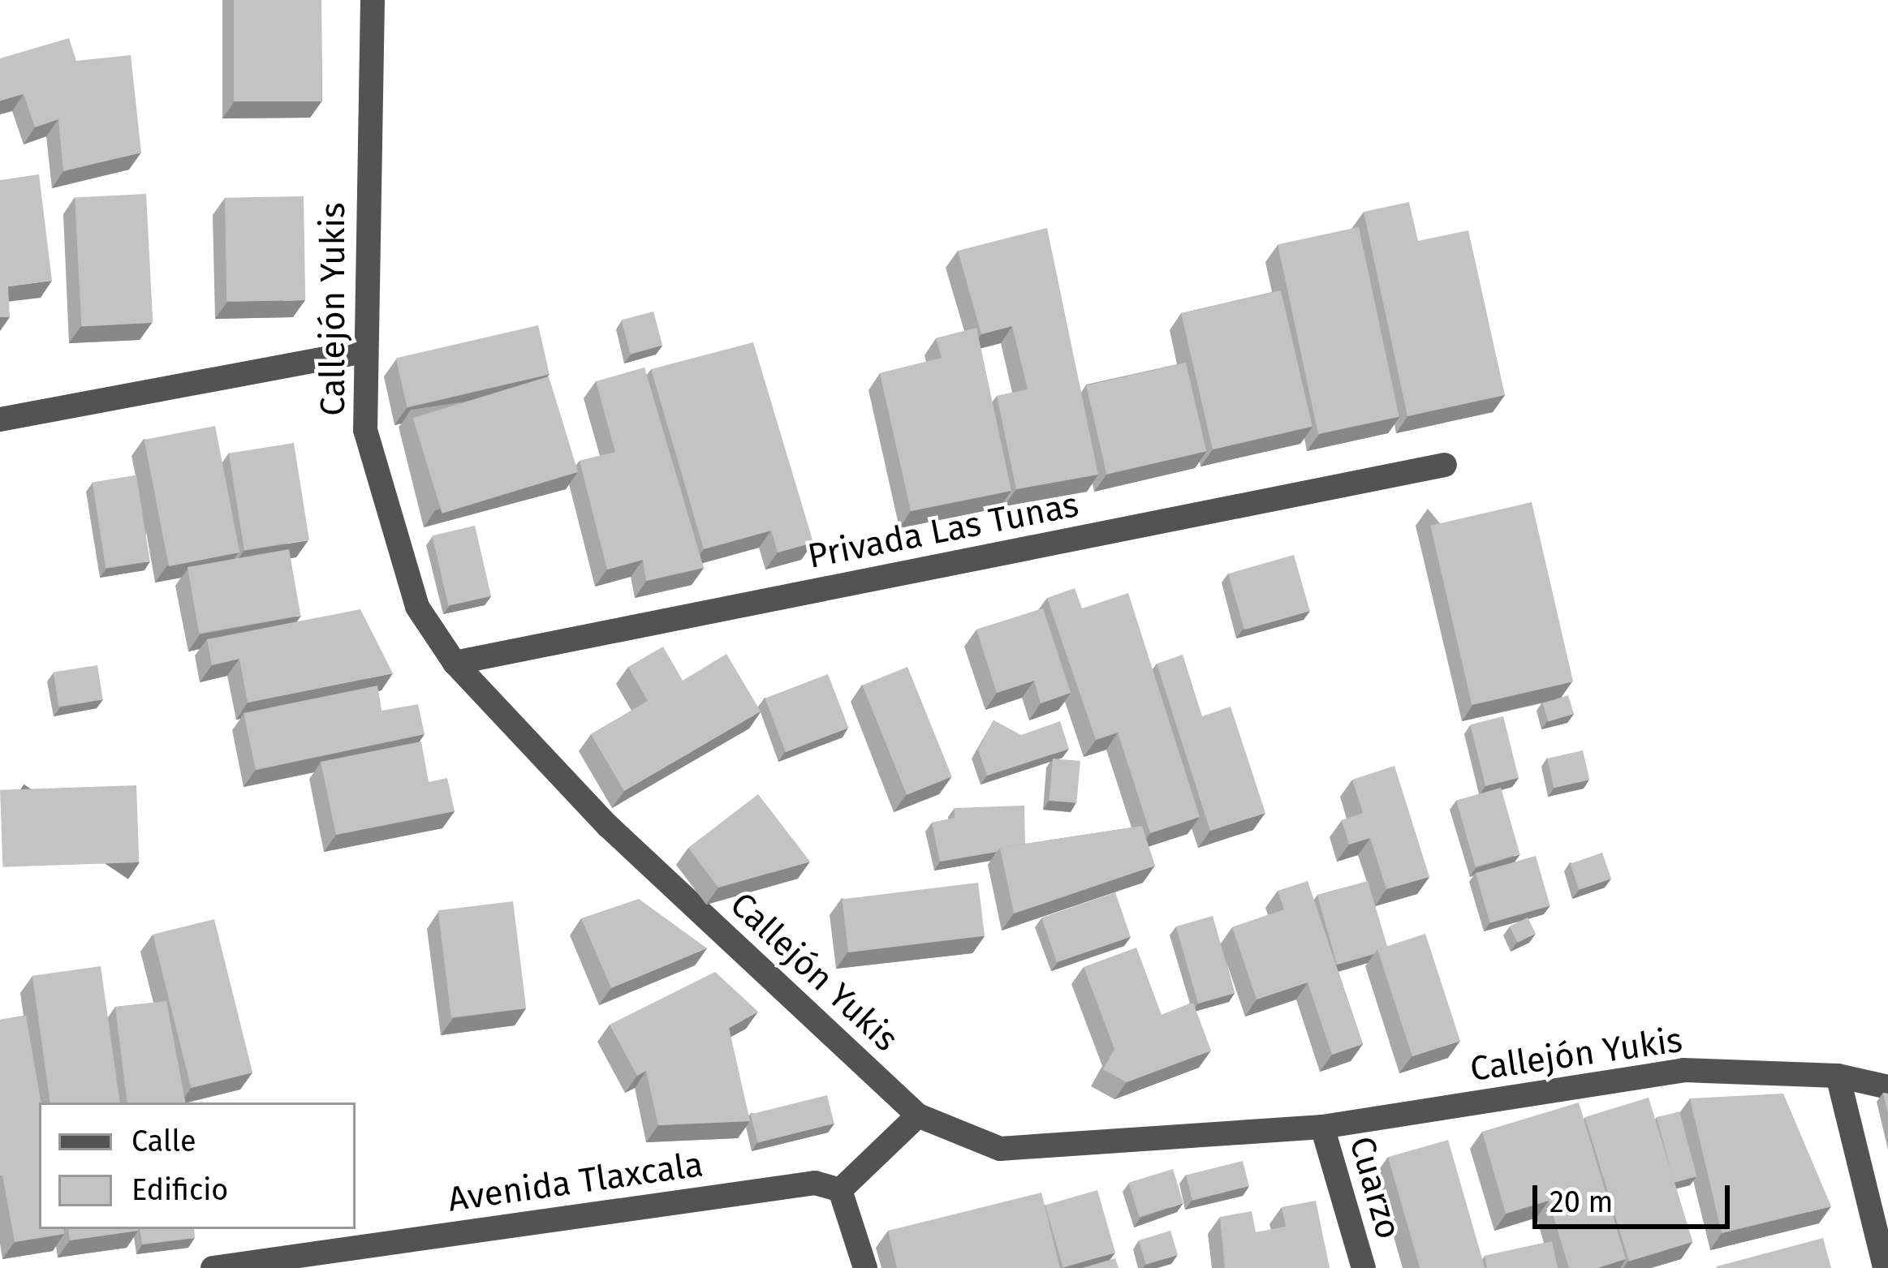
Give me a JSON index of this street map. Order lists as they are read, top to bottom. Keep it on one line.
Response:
{"streets":{"street":["Callejón Yukis","Privada Las Tunas","Avenida Tlaxcala","Cuarzo"]},"crossings":[["Callejón Yukis","Privada Las Tunas"],["Callejón Yukis","Cuarzo"]],"legend":["Calle","Edificio"],"scale_bar":"20 m"}
